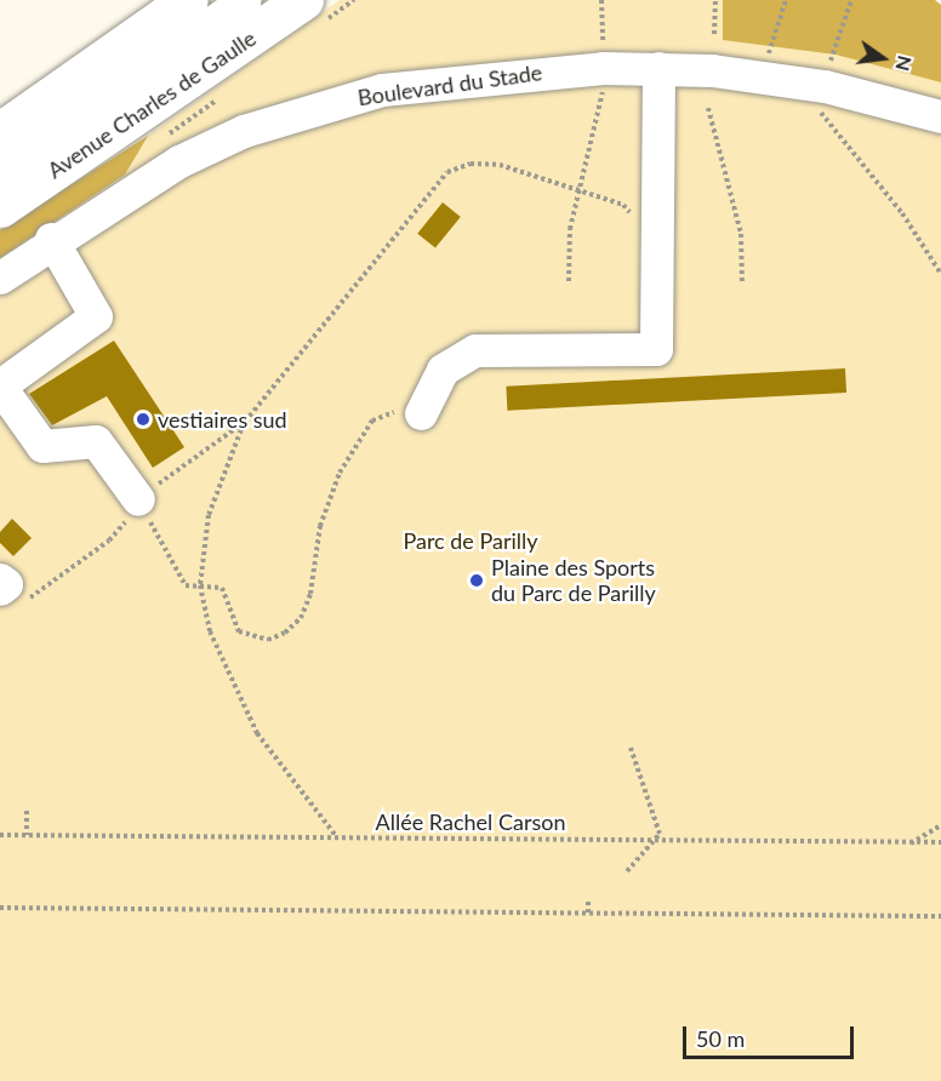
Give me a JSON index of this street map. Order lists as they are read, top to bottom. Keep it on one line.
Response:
{"streets":{"main road":["Avenue Charles de Gaulle"],"lane":["Boulevard du Stade"],"path":["Allée Rachel Carson"]},"parks":["Parc de Parilly"],"places":["vestiaires sud","Plaine des Sports du Parc de Parilly"],"scale_bar":"50 m","north":"right"}
